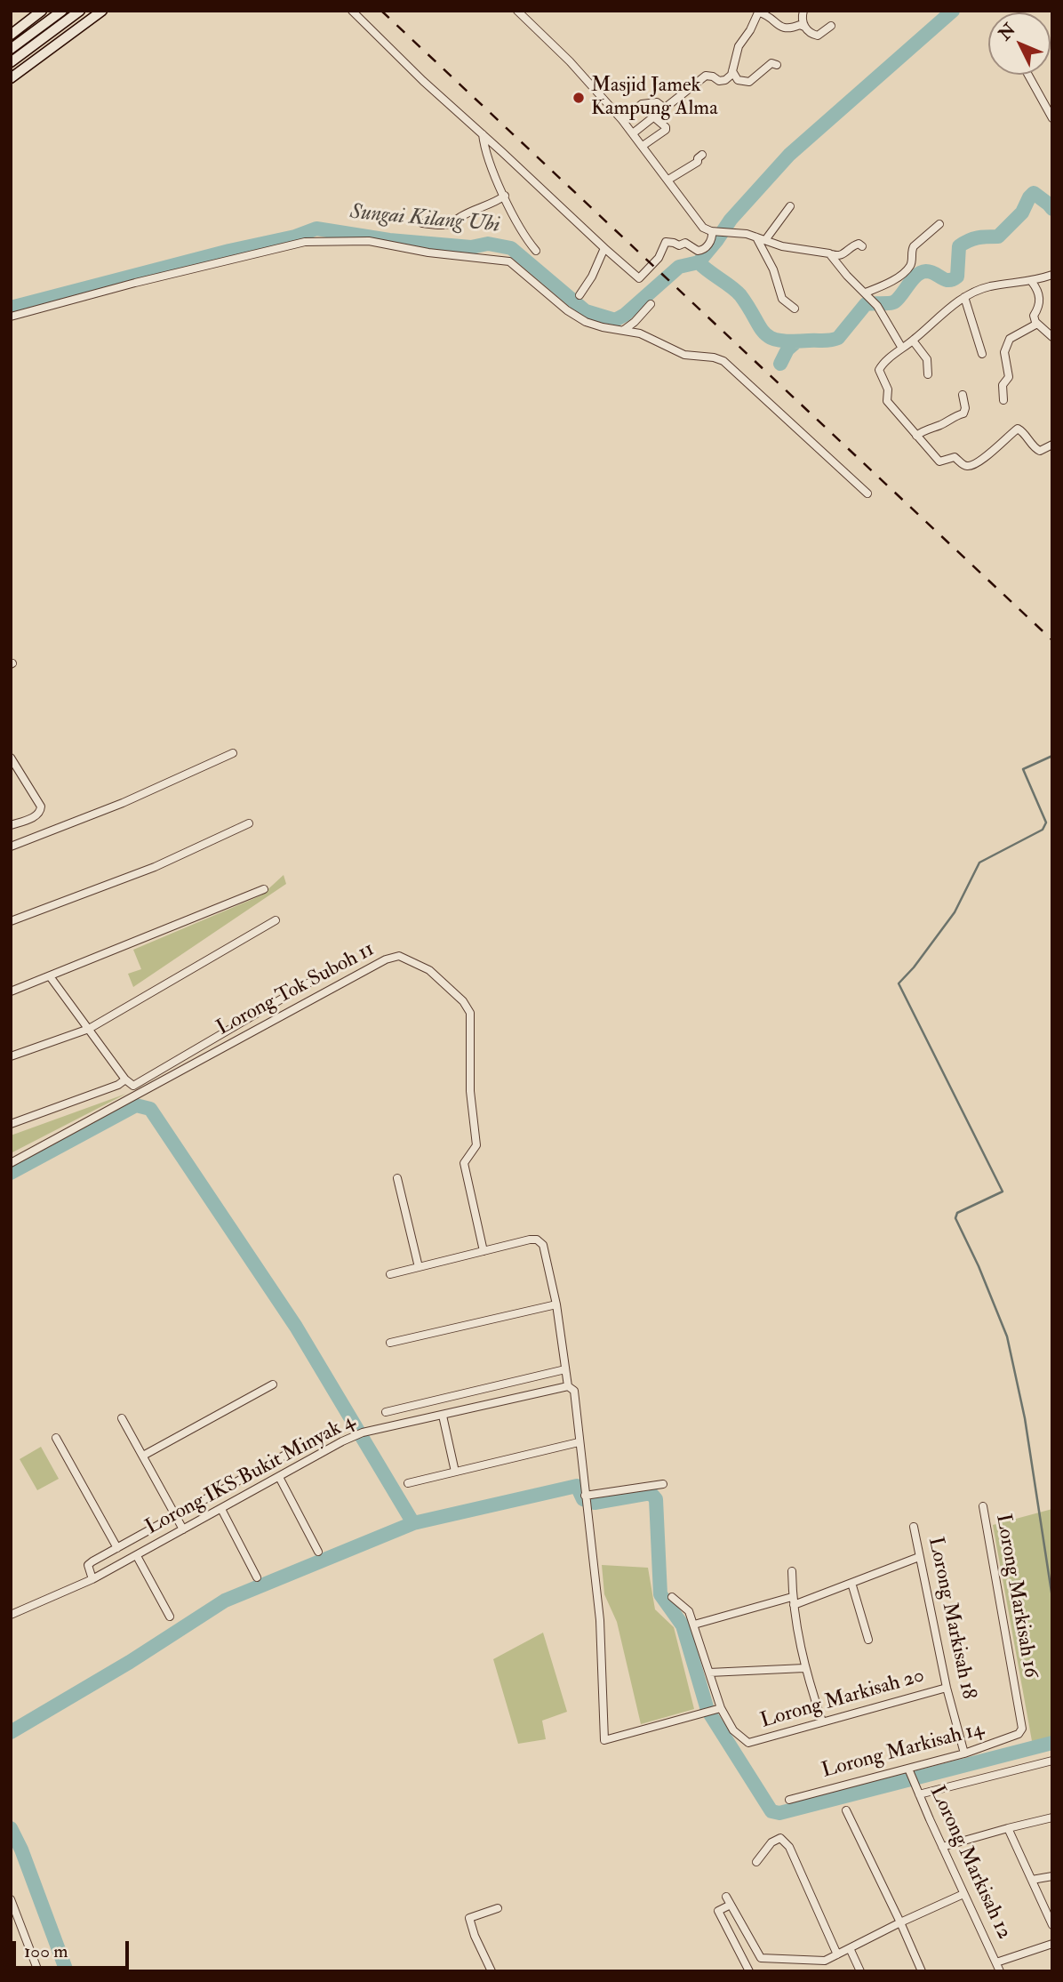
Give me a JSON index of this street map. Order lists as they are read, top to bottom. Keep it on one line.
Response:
{"streets":{"street":["Lorong Tok Suboh 11","Lorong IKS Bukit Minyak 4","Lorong Markisah 16","Lorong Markisah 18","Lorong Markisah 20","Lorong Markisah 14","Lorong Markisah 12"]},"crossings":[["Lorong Markisah 16","Lorong Markisah 14"],["Lorong Markisah 18","Lorong Markisah 20"],["Lorong Markisah 18","Lorong Markisah 14"],["Lorong Markisah 14","Lorong Markisah 12"]],"water":["Sungai Kilang Ubi"],"places":["Masjid Jamek Kampung Alma"],"scale_bar":"100 m","north":"top left"}
